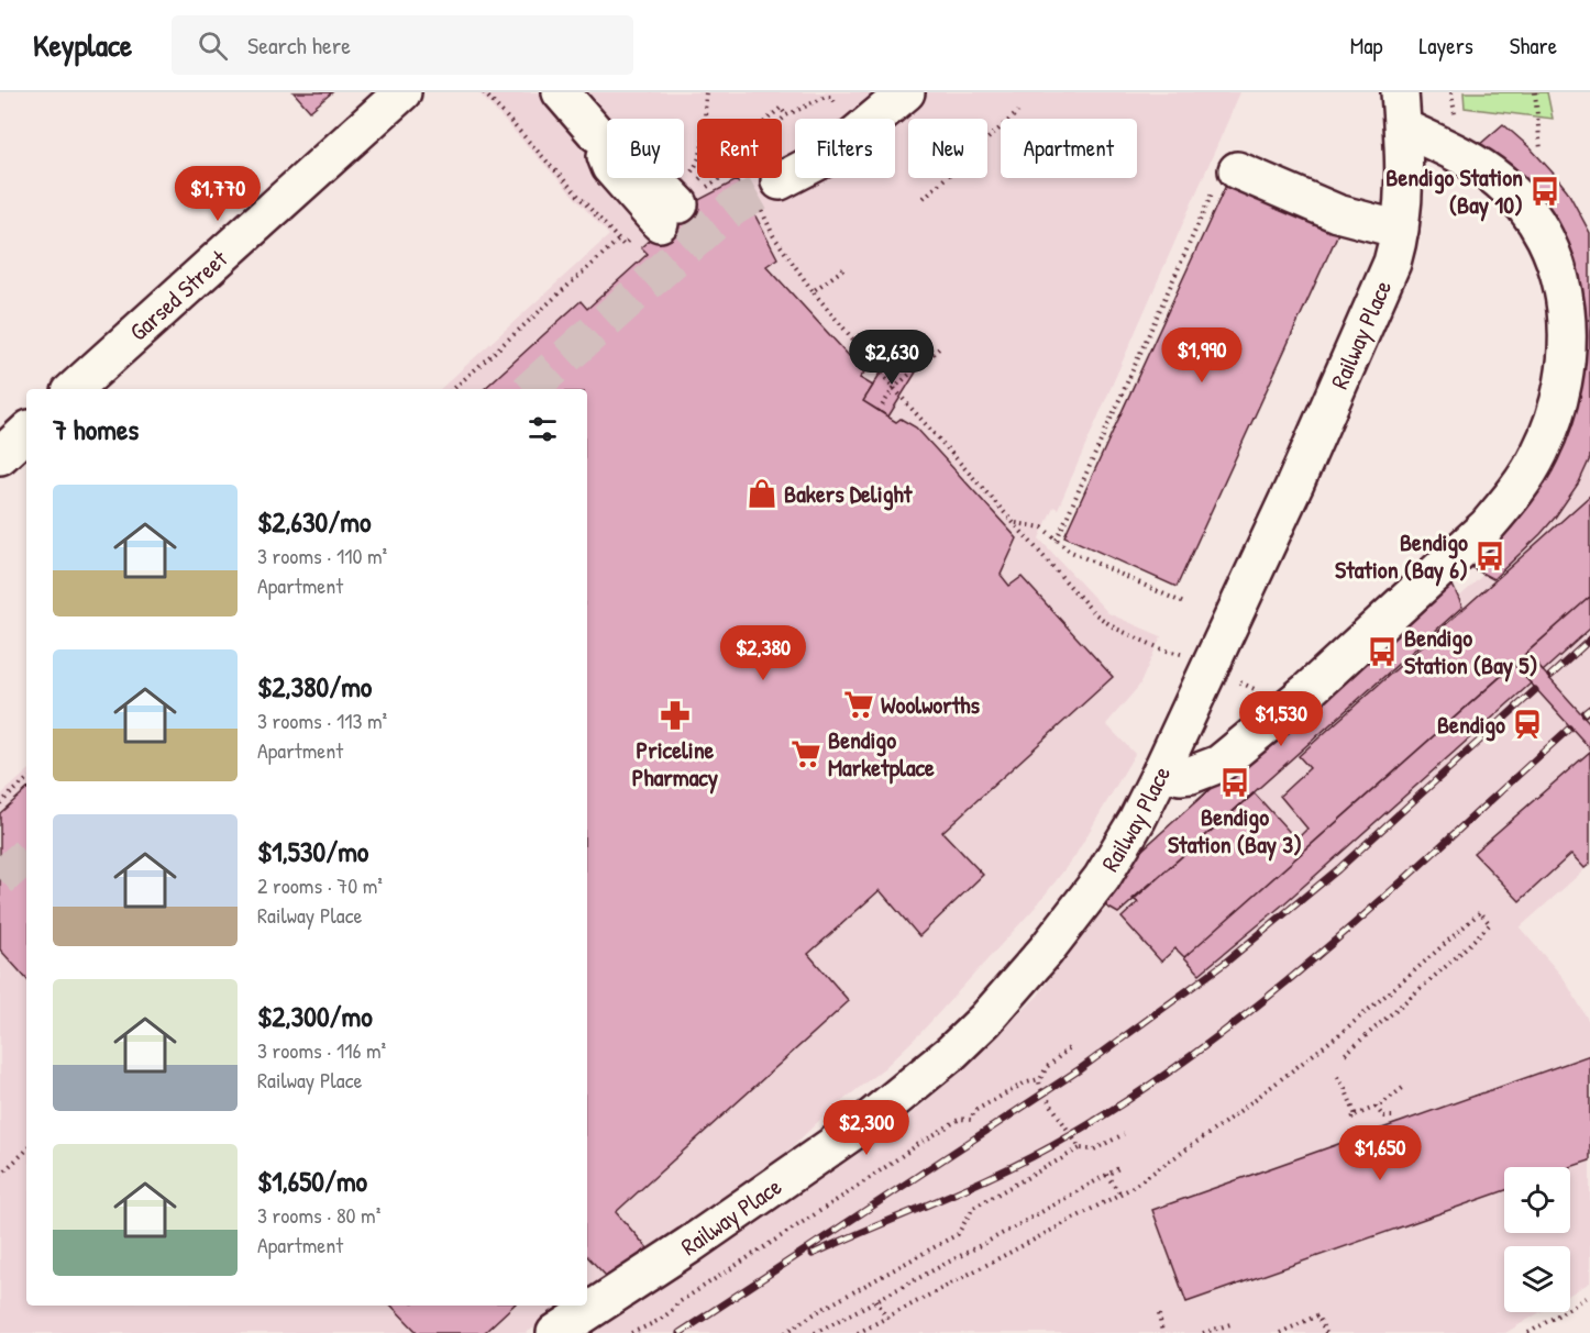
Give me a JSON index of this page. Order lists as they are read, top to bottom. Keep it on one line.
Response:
{"streets":{"street":["Garsed Street","Railway Place"]},"places":{"bus stop":["Bendigo Station (Bay 10)","Bendigo Station (Bay 6)","Bendigo Station (Bay 5)","Bendigo Station (Bay 3)"],"shop":["Bakers Delight"],"supermarket":["Woolworths","Bendigo Marketplace"],"pharmacy":["Priceline Pharmacy"],"station":["Bendigo"]},"page":{"header":"Keyplace","search":"Search here","nav":["Map","Layers","Share"],"chip":["Buy","Rent","Filters","New","Apartment"],"price":["$1,770","$1,990","$2,630","$2,380","$1,530","$2,300","$1,650"],"heading":"7 homes","list":[{"name":"$2,630/mo","note":"3 rooms · 110 m² · Apartment"},{"name":"$2,380/mo","note":"3 rooms · 113 m² · Apartment"},{"name":"$1,530/mo","note":"2 rooms · 70 m² · Railway Place"},{"name":"$2,300/mo","note":"3 rooms · 116 m² · Railway Place"},{"name":"$1,650/mo","note":"3 rooms · 80 m² · Apartment"}]}}
